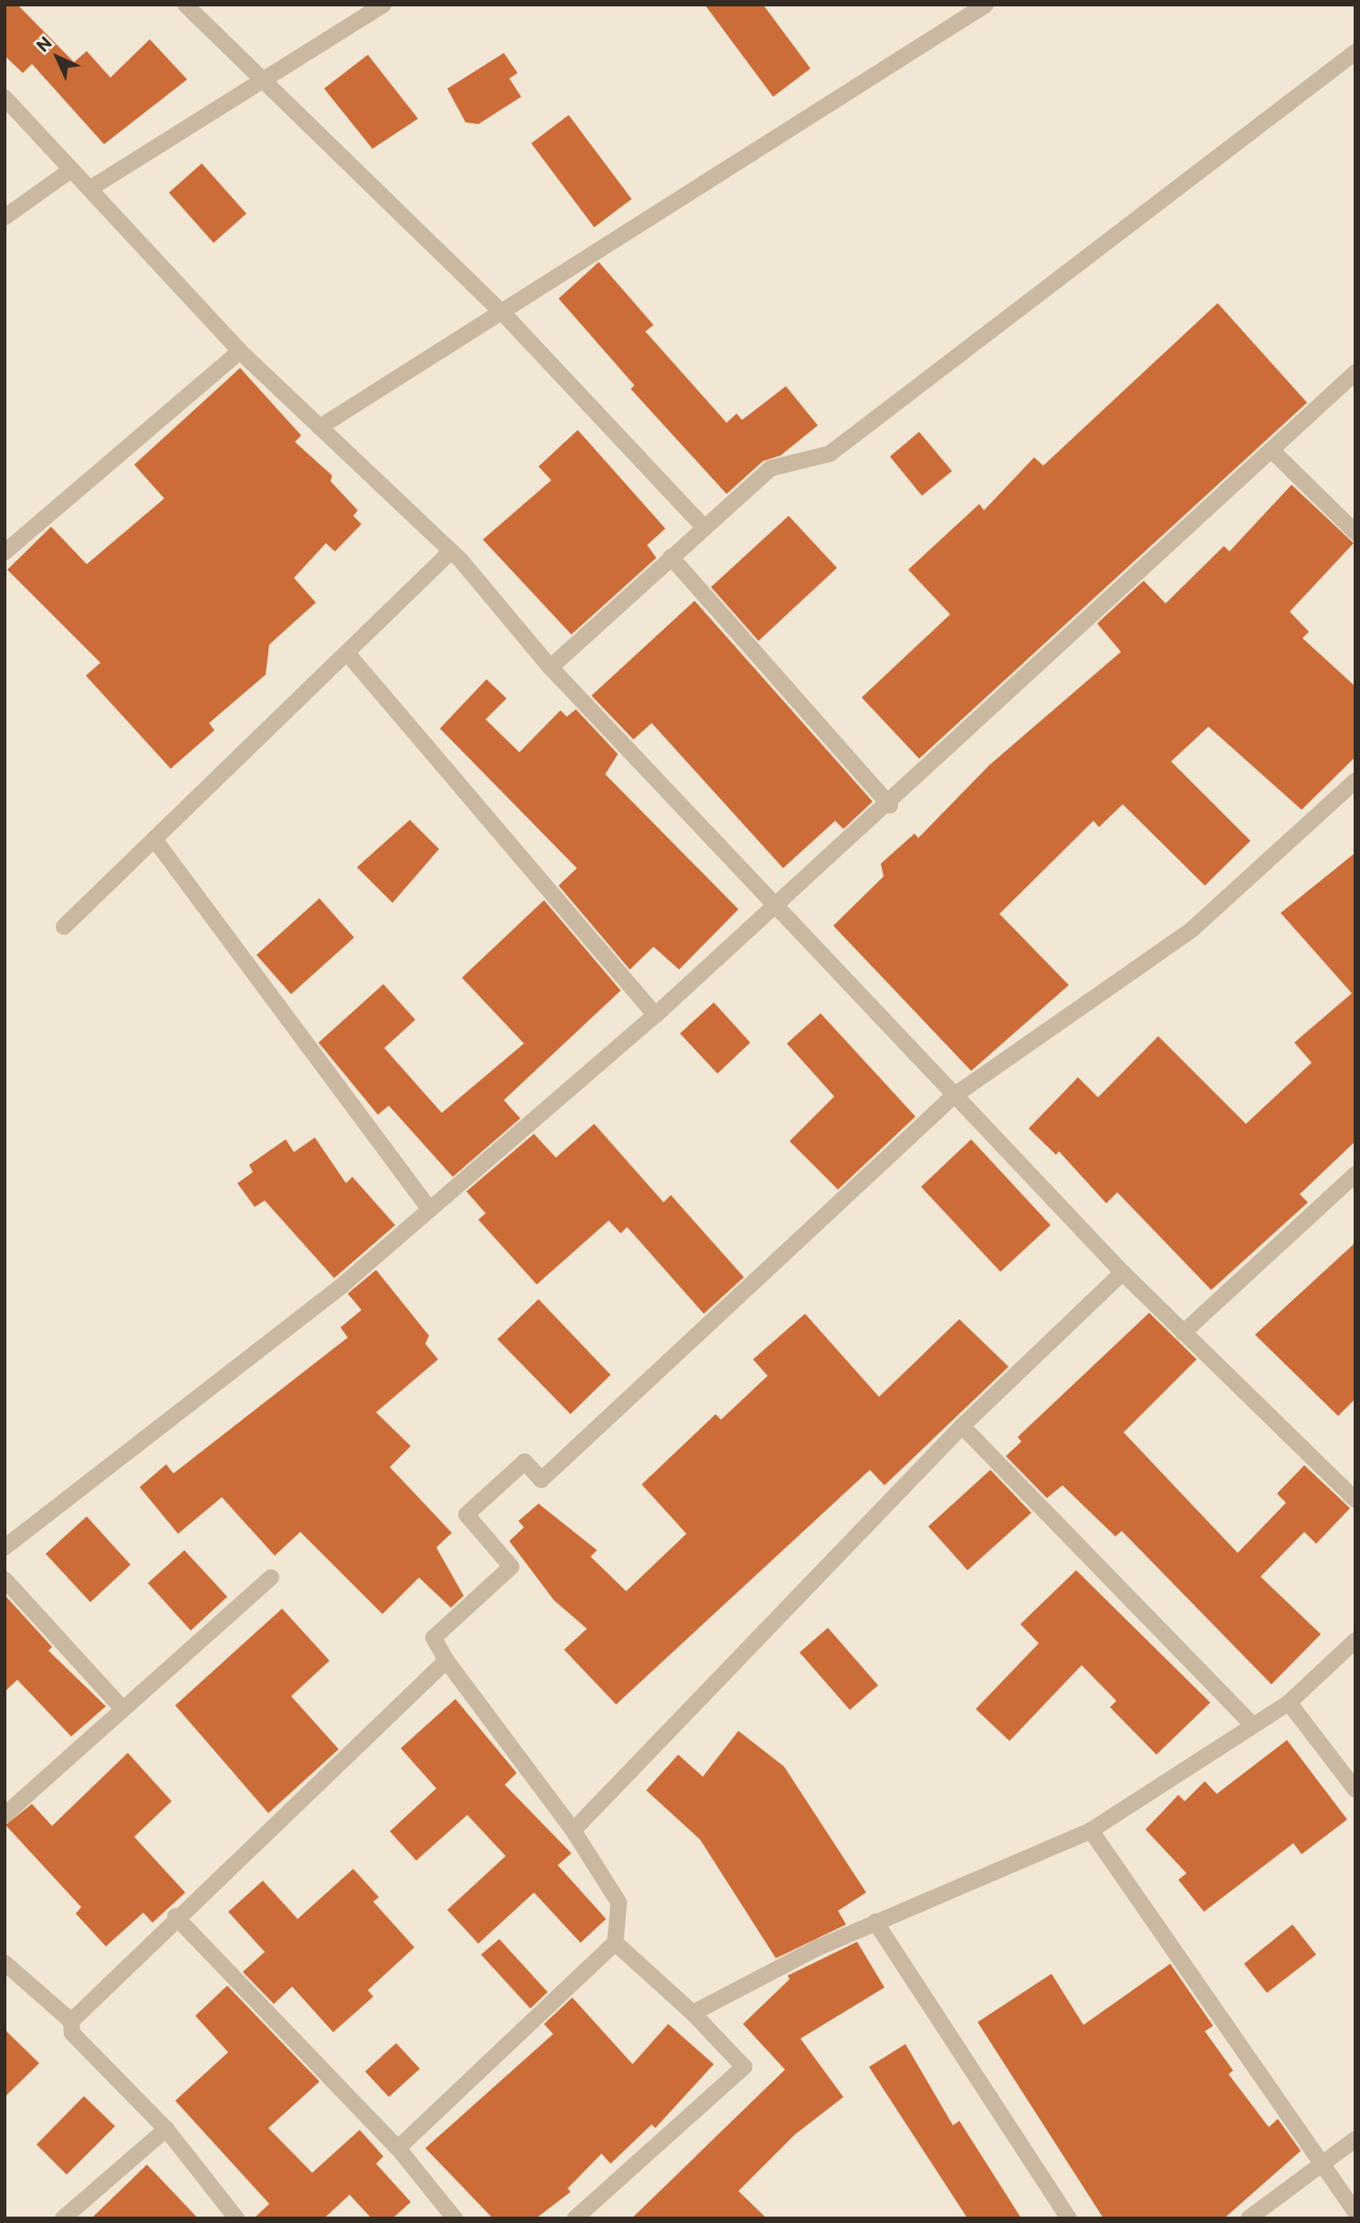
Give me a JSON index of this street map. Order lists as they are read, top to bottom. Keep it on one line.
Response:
{"north":"top left"}
